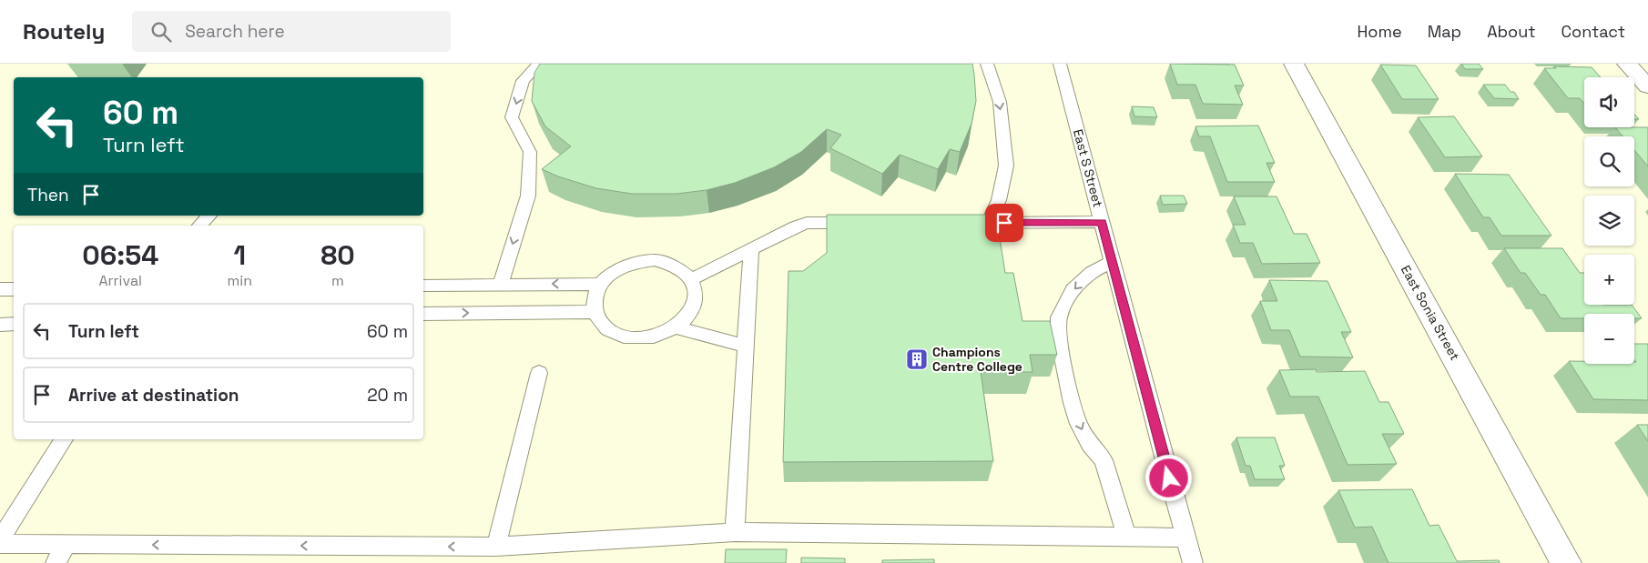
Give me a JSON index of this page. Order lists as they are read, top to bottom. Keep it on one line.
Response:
{"streets":{"street":["East Sonia Street"],"lane":["East S Street"]},"places":{"building":["Champions Centre College"]},"page":{"header":"Routely","search":"Search here","nav":["Home","Map","About","Contact"],"map_buttons":["+","−"],"turn":["60 m","Turn left"],"then":"Then","eta":["06:54","Arrival","1","min","80","m"],"list":[{"name":"Turn left","value":"60 m"},{"name":"Arrive at destination","value":"20 m"}]}}
